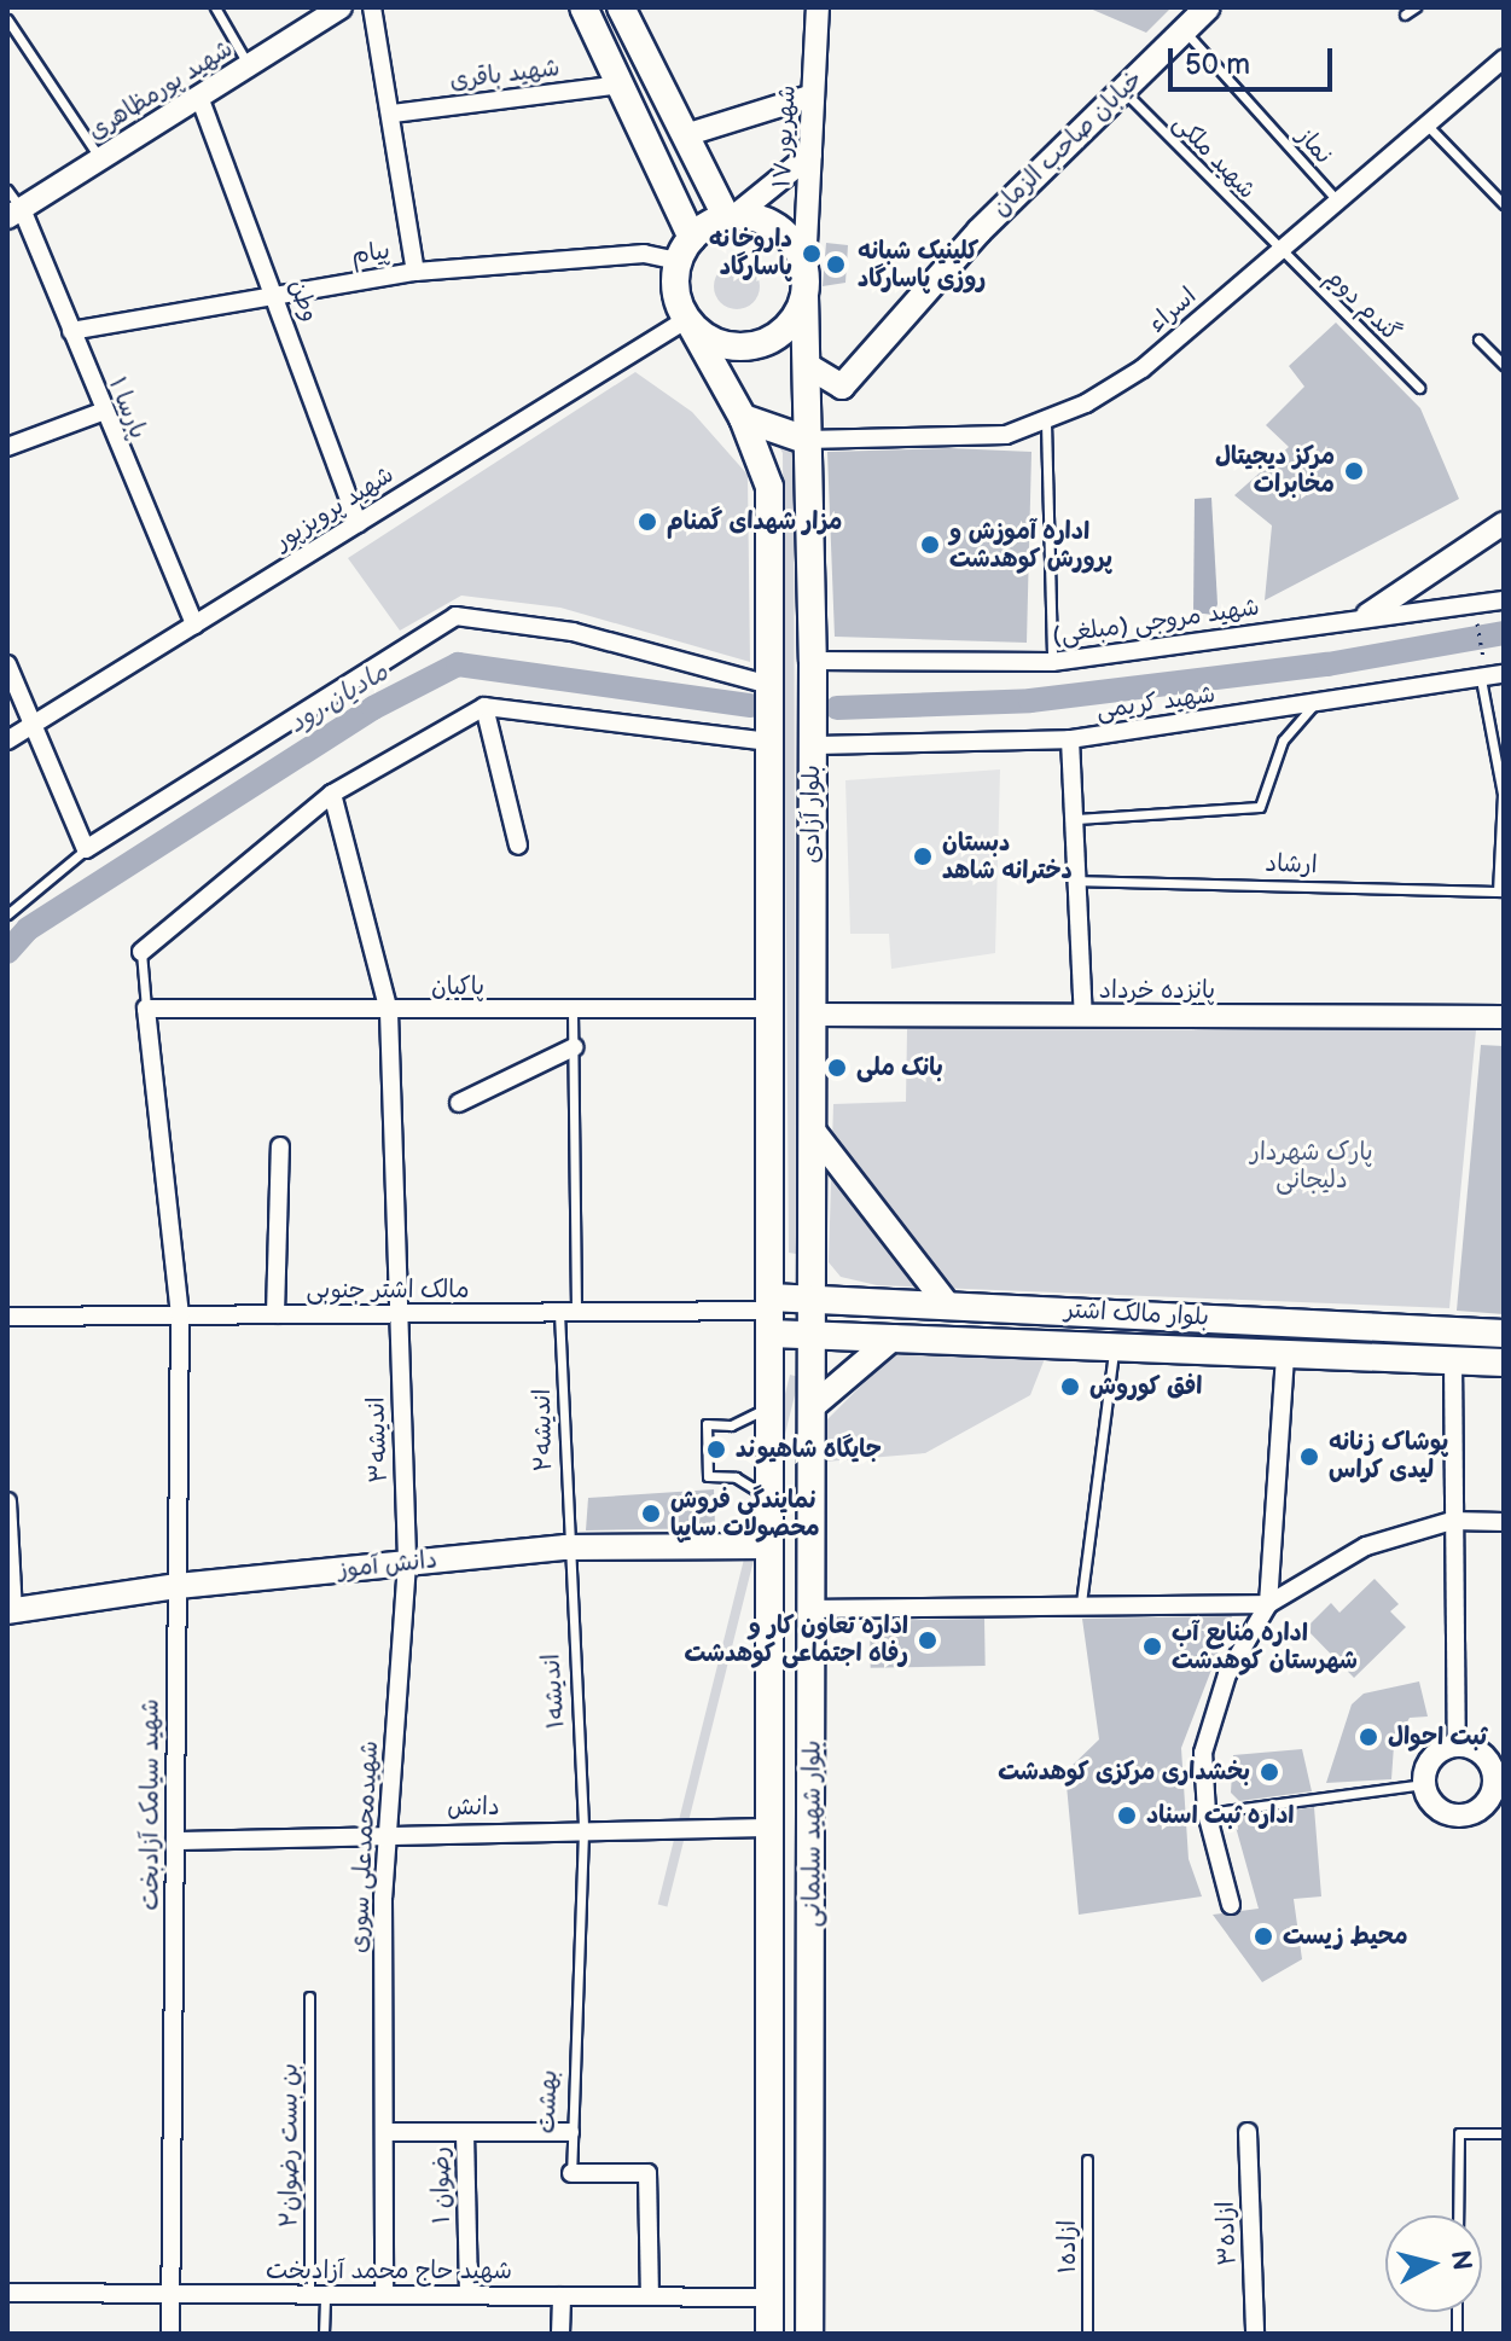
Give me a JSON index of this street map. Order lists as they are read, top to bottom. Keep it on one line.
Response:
{"streets":{"main road":["خیابان صاحب الزمان","بلوار آزادی","بلوار مالک اشتر","دانش آموز","بلوار شهید سلیمانی"],"street":["شهید باقری","شهید پورمظاهری","۱۷ شهریور","پیام","وطن","اسراء","پارسا ۱","شهید پرویزپور","شهید مروجی (مبلغی)","شهید کریمی","پاکبان","پانزده خرداد","مالک اشتر جنوبی","اندیشه۳","شهید سیامک آزادبخت","دانش","شهیدمحمدعلی سوری","بهشت","رضوان ۱","ازاده۳","شهید حاج محمد آزادبخت"],"lane":["نماز","شهید ملکی","گندم دوم","ارشاد","اندیشه۲","اندیشه۱","بن بست رضوان۲","ازاده۱"]},"crossings":[["شهید پورمظاهری","وطن"],["شهید پورمظاهری","پارسا ۱"],["۱۷ شهریور","پیام"],["۱۷ شهریور","شهید پرویزپور"],["۱۷ شهریور","بلوار آزادی"],["خیابان صاحب الزمان","نماز"],["خیابان صاحب الزمان","شهید ملکی"],["خیابان صاحب الزمان","بلوار آزادی"],["نماز","اسراء"],["شهید ملکی","گندم دوم"],["شهید ملکی","اسراء"],["پیام","وطن"],["پیام","پارسا ۱"],["پیام","شهید پرویزپور"],["پیام","بلوار آزادی"],["وطن","شهید پرویزپور"],["گندم دوم","اسراء"],["اسراء","بلوار آزادی"],["پارسا ۱","شهید پرویزپور"],["شهید پرویزپور","بلوار آزادی"],["شهید مروجی (مبلغی)","بلوار آزادی"],["شهید کریمی","بلوار آزادی"],["بلوار آزادی","پاکبان"],["بلوار آزادی","پانزده خرداد"],["بلوار آزادی","مالک اشتر جنوبی"],["بلوار آزادی","بلوار مالک اشتر"],["بلوار آزادی","بلوار شهید سلیمانی"],["پاکبان","اندیشه۲"],["پاکبان","اندیشه۳"],["پاکبان","شهید سیامک آزادبخت"],["مالک اشتر جنوبی","بلوار مالک اشتر"],["مالک اشتر جنوبی","اندیشه۲"],["مالک اشتر جنوبی","اندیشه۳"],["مالک اشتر جنوبی","شهید سیامک آزادبخت"],["مالک اشتر جنوبی","بلوار شهید سلیمانی"],["بلوار مالک اشتر","بلوار شهید سلیمانی"],["اندیشه۲","دانش آموز"],["اندیشه۲","اندیشه۱"],["اندیشه۳","دانش آموز"],["اندیشه۳","شهیدمحمدعلی سوری"],["دانش آموز","اندیشه۱"],["دانش آموز","شهید سیامک آزادبخت"],["دانش آموز","بلوار شهید سلیمانی"],["دانش آموز","شهیدمحمدعلی سوری"],["اندیشه۱","دانش"],["اندیشه۱","بهشت"],["شهید سیامک آزادبخت","دانش"],["شهید سیامک آزادبخت","شهید حاج محمد آزادبخت"],["دانش","بلوار شهید سلیمانی"],["دانش","شهیدمحمدعلی سوری"],["دانش","بهشت"],["بلوار شهید سلیمانی","شهید حاج محمد آزادبخت"],["شهیدمحمدعلی سوری","شهید حاج محمد آزادبخت"],["بهشت","شهید حاج محمد آزادبخت"],["بن بست رضوان۲","شهید حاج محمد آزادبخت"],["رضوان ۱","شهید حاج محمد آزادبخت"]],"water":["مادیان رود"],"parks":["پارک شهردار دلیجانی"],"places":["داروخانه پاسارگاد","کلینیک شبانه روزی پاسارگاد","مرکز دیجیتال مخابرات","مزار شهدای گمنام","اداره آموزش و پرورش کوهدشت","دبستان دخترانه شاهد","بانک ملی","افق کوروش","جایگاه شاهیوند","پوشاک زنانه لیدی کراس","نمایندگی فروش محصولات سایپا","اداره تعاون کار و رفاه اجتماعی کوهدشت","اداره منابع آب شهرستان کوهدشت","ثبت احوال","بخشداری مرکزی کوهدشت","اداره ثبت اسناد","محیط زیست"],"scale_bar":"50 m","north":"right"}
